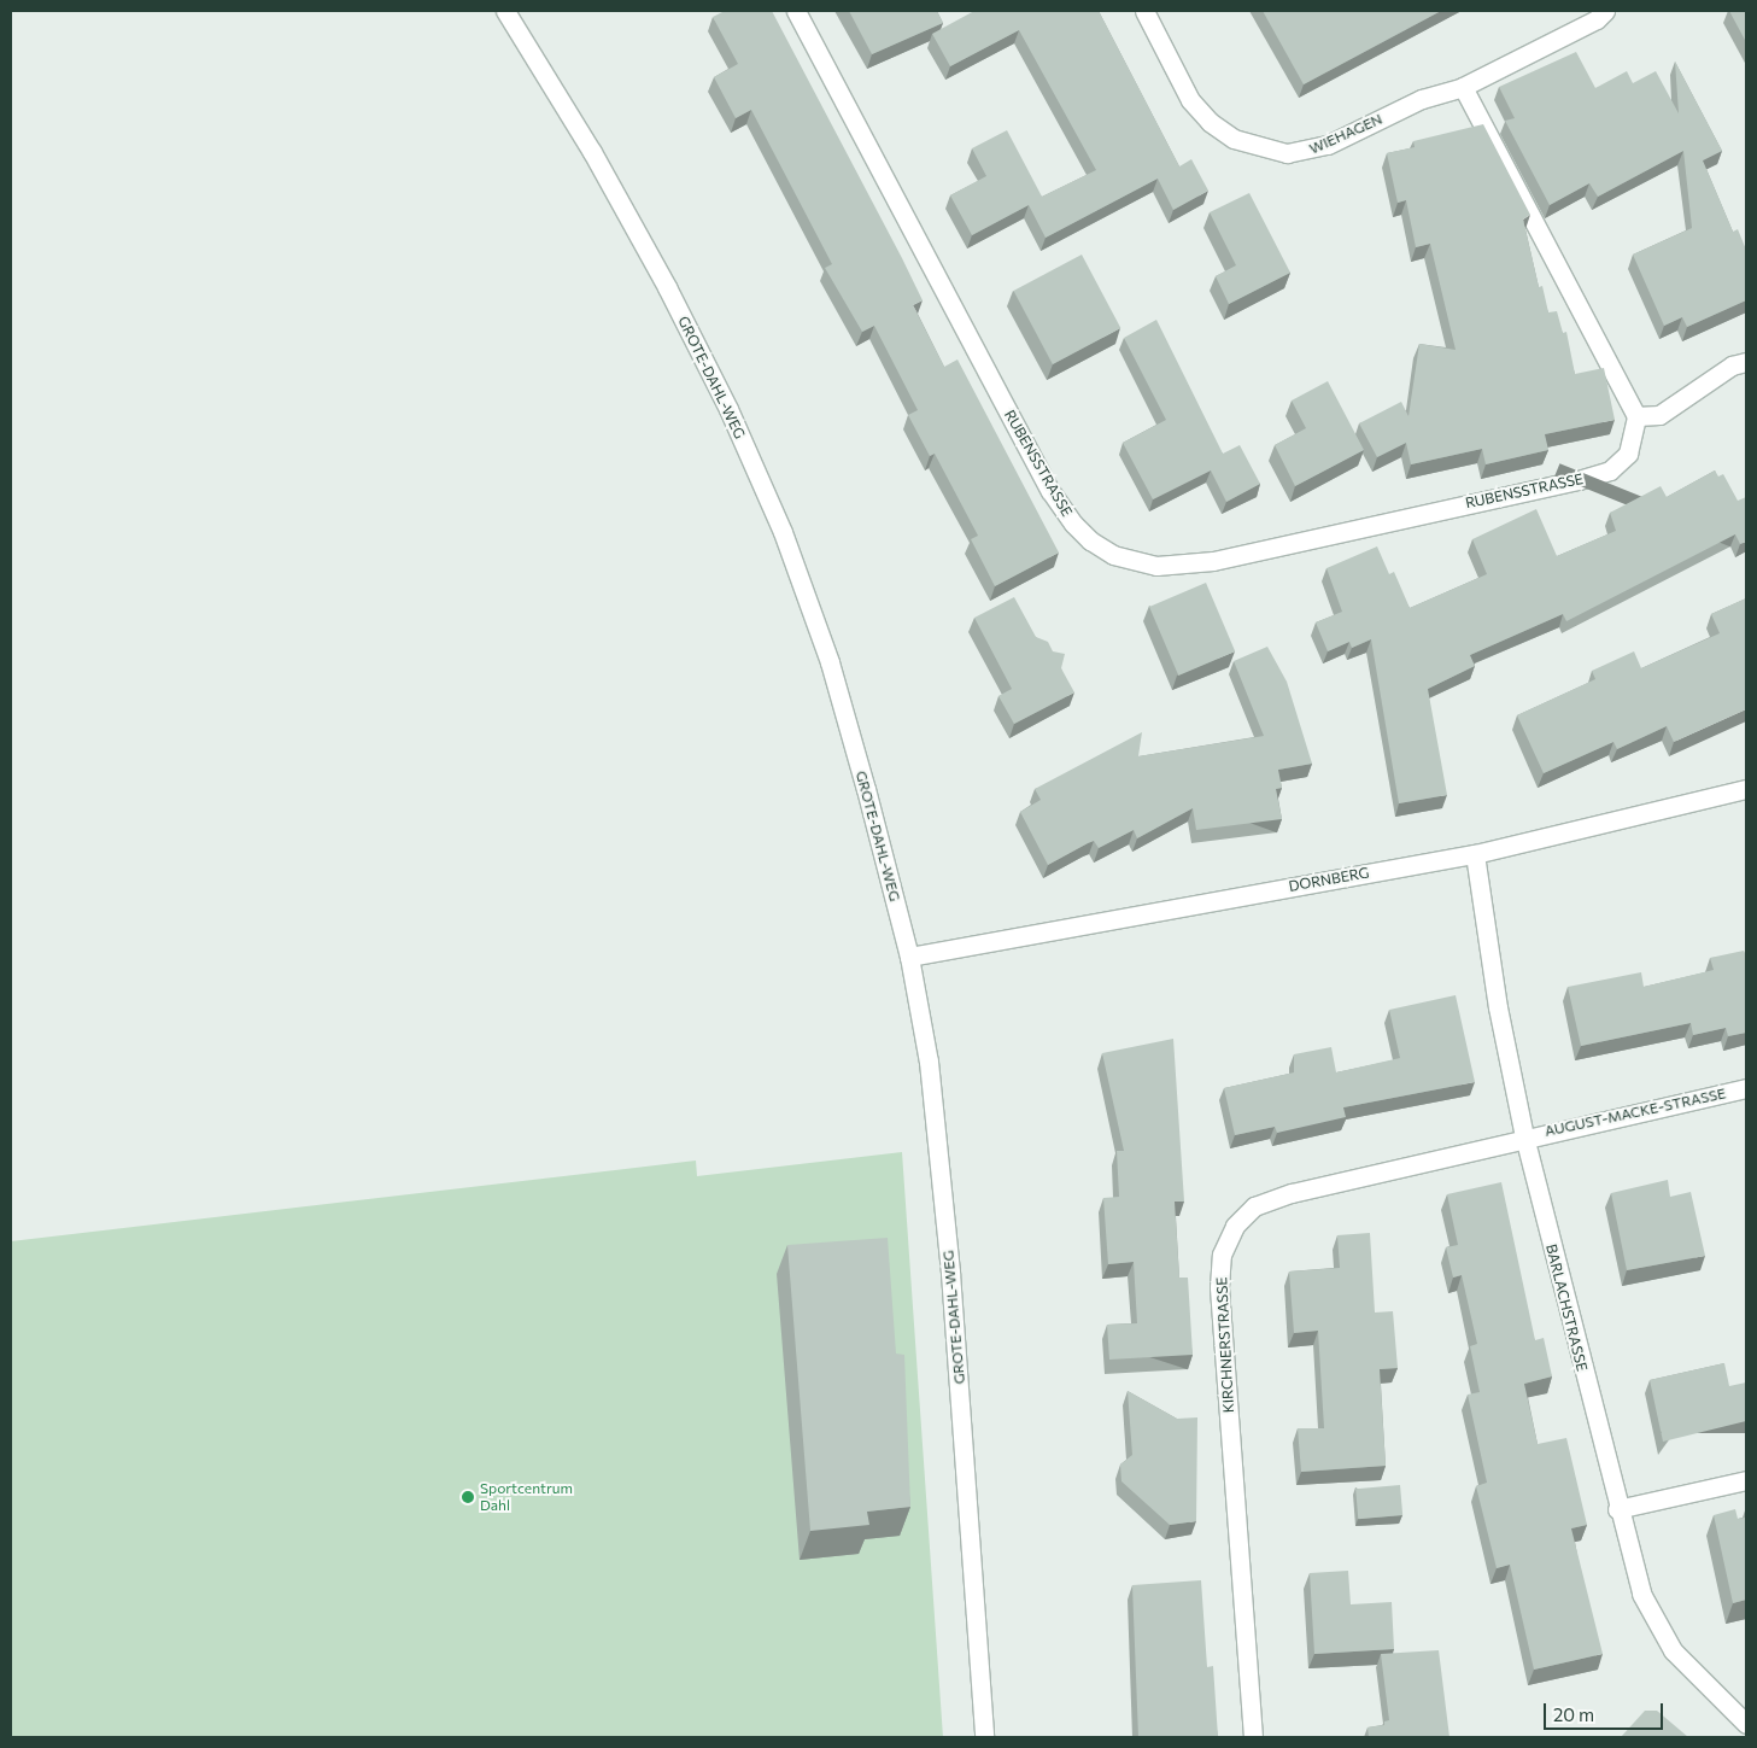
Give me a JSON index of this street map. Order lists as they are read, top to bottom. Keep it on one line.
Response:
{"streets":{"street":["WIEHAGEN","GROTE-DAHL-WEG","RUBENSSTRASSE","DORNBERG","AUGUST-MACKE-STRASSE","BARLACHSTRASSE","KIRCHNERSTRASSE"]},"crossings":[["GROTE-DAHL-WEG","DORNBERG"],["DORNBERG","BARLACHSTRASSE"],["AUGUST-MACKE-STRASSE","BARLACHSTRASSE"],["AUGUST-MACKE-STRASSE","KIRCHNERSTRASSE"],["BARLACHSTRASSE","KIRCHNERSTRASSE"]],"places":["Sportcentrum Dahl"],"scale_bar":"20 m"}
